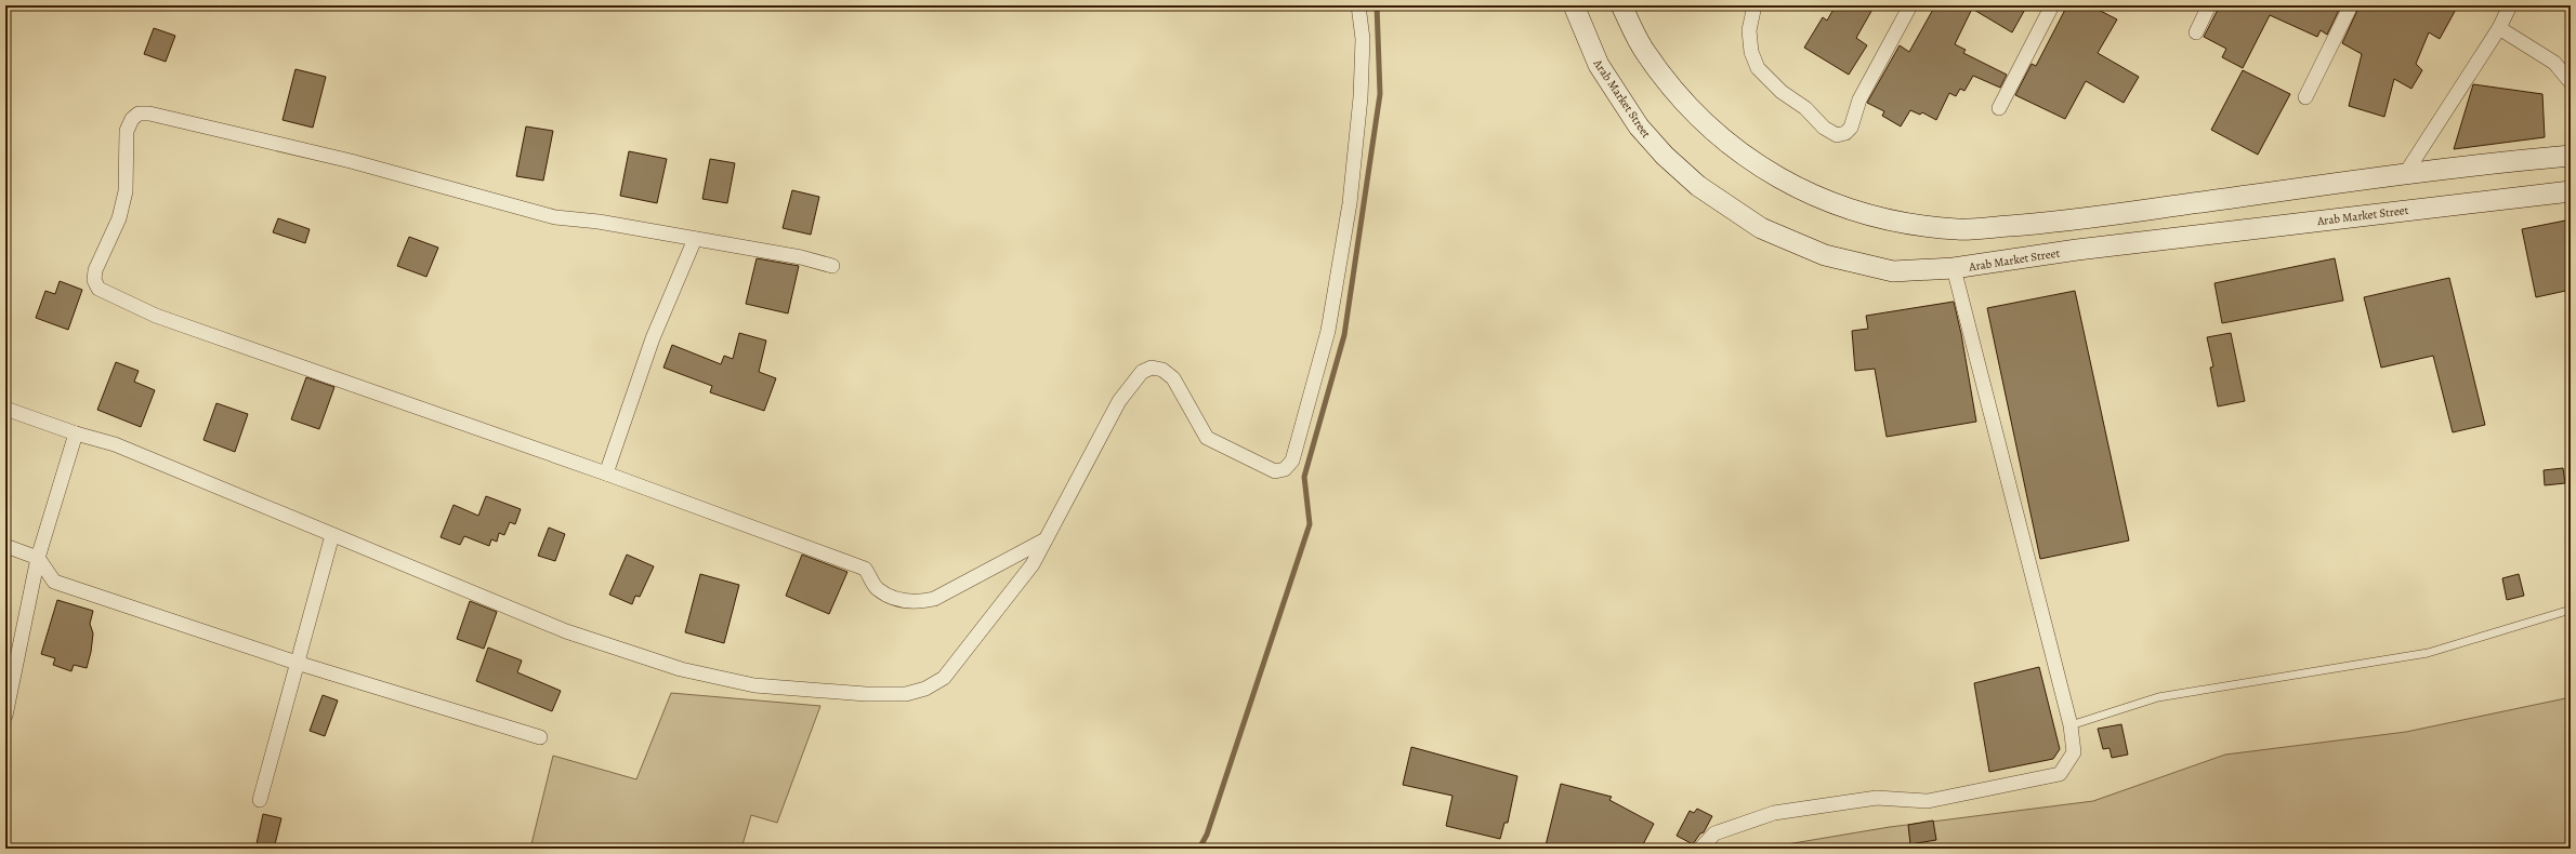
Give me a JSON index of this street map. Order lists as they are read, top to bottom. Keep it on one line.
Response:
{"streets":{"main road":["Arab Market Street"]}}
